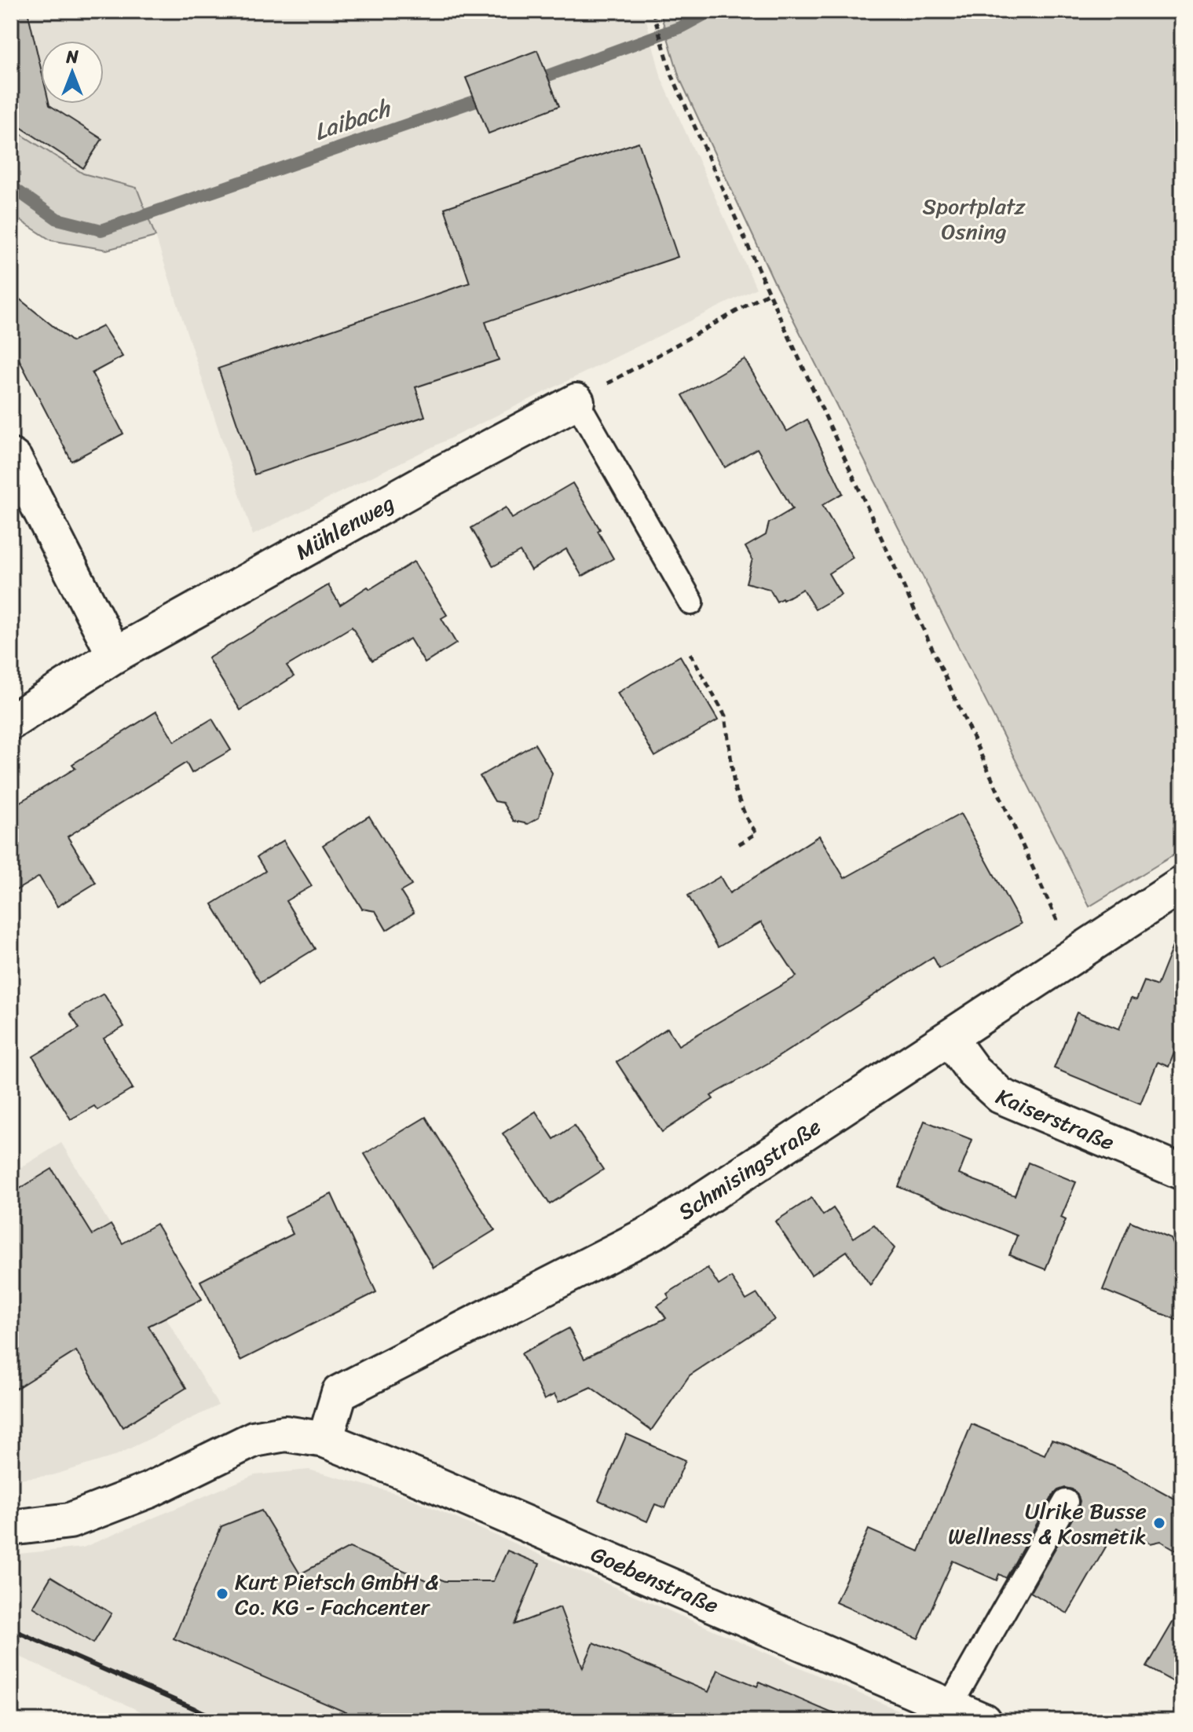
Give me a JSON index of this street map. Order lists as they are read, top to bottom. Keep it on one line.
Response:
{"streets":{"street":["Mühlenweg","Kaiserstraße","Schmisingstraße","Goebenstraße"]},"crossings":[["Kaiserstraße","Schmisingstraße"],["Schmisingstraße","Goebenstraße"]],"water":["Laibach"],"parks":["Sportplatz Osning"],"places":["Ulrike Busse Wellness & Kosmetik","Kurt Pietsch GmbH & Co. KG - Fachcenter"],"north":"top"}
